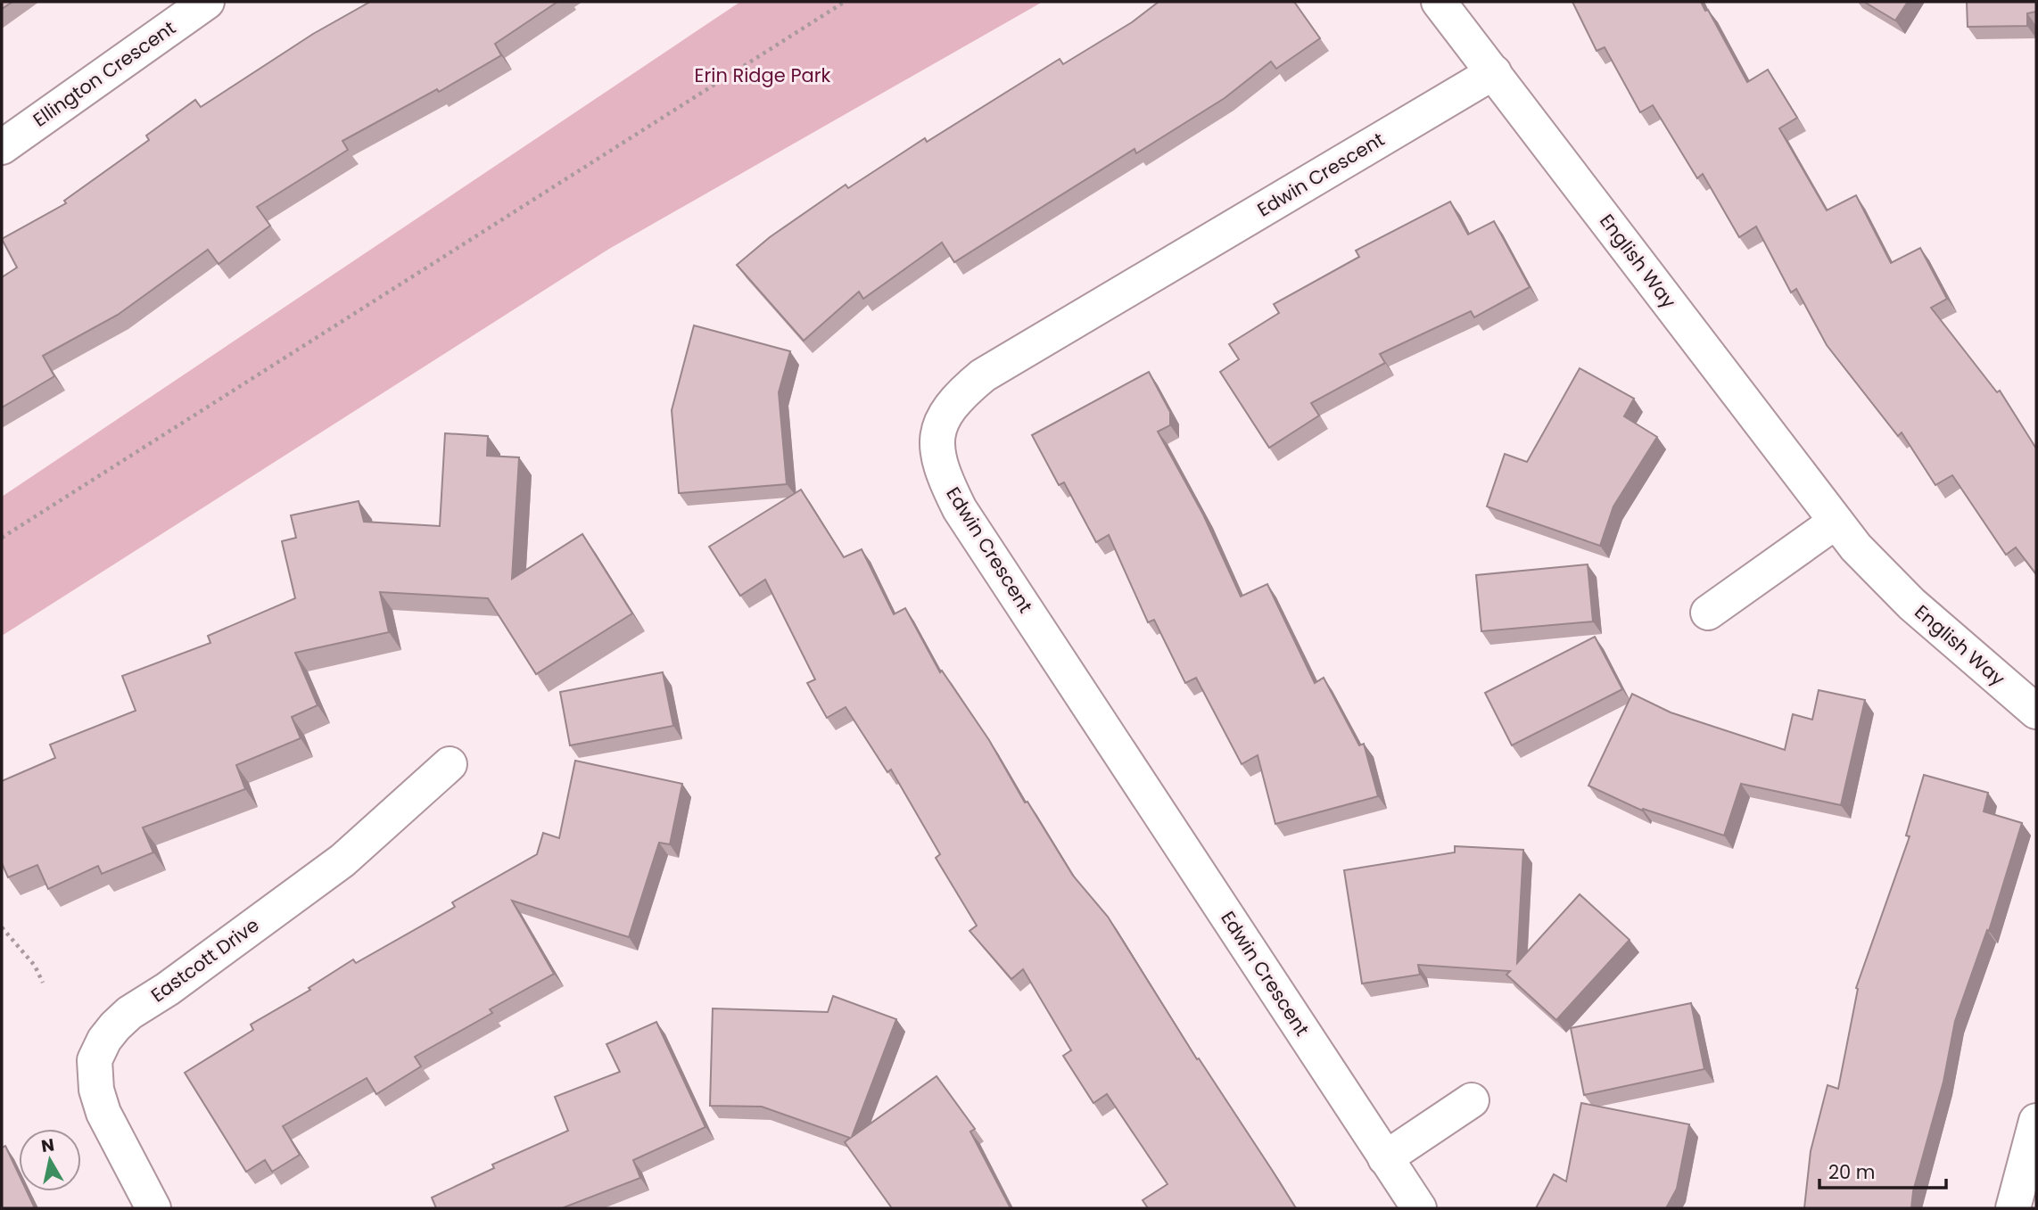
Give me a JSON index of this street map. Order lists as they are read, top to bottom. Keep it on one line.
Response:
{"streets":{"street":["Ellington Crescent","Edwin Crescent","English Way","Eastcott Drive"]},"crossings":[["Edwin Crescent","English Way"]],"parks":["Erin Ridge Park"],"scale_bar":"20 m","north":"top"}
